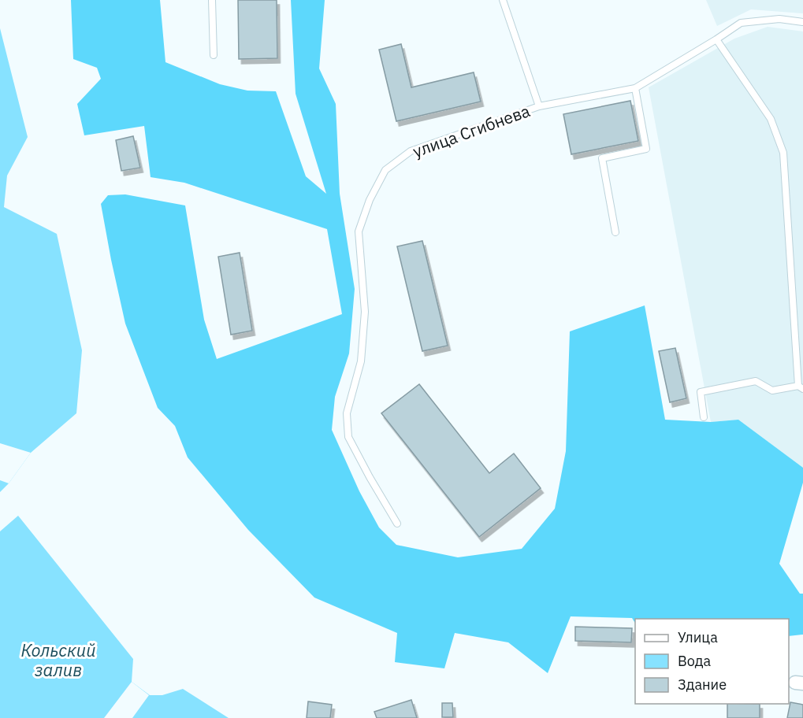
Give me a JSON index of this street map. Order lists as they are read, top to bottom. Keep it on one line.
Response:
{"streets":{"lane":["улица Сгибнева"]},"water":["Кольский залив"],"legend":["Улица","Вода","Здание"]}
